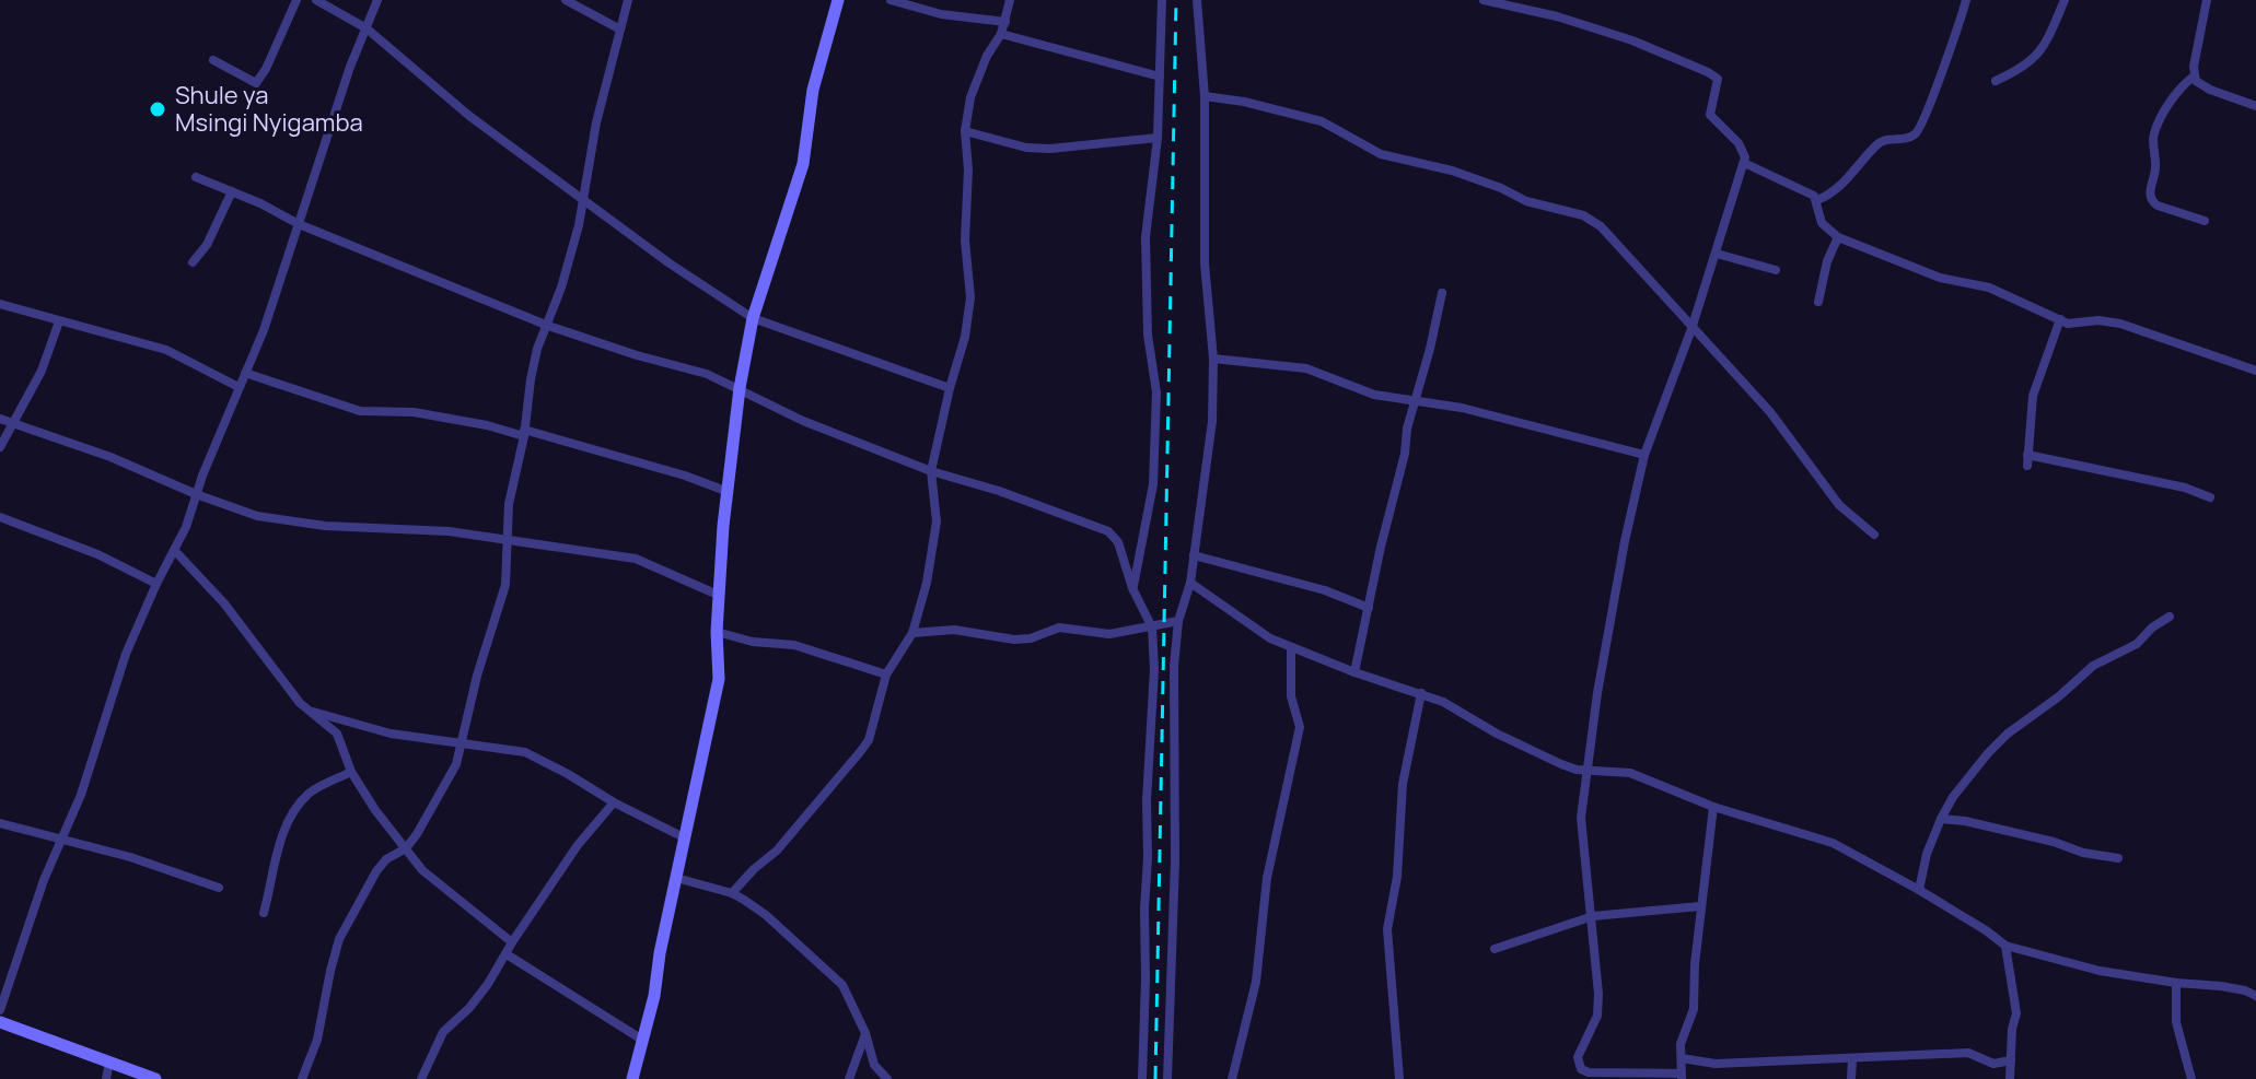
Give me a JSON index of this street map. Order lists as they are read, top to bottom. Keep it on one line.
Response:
{"places":["Shule ya Msingi Nyigamba"]}
